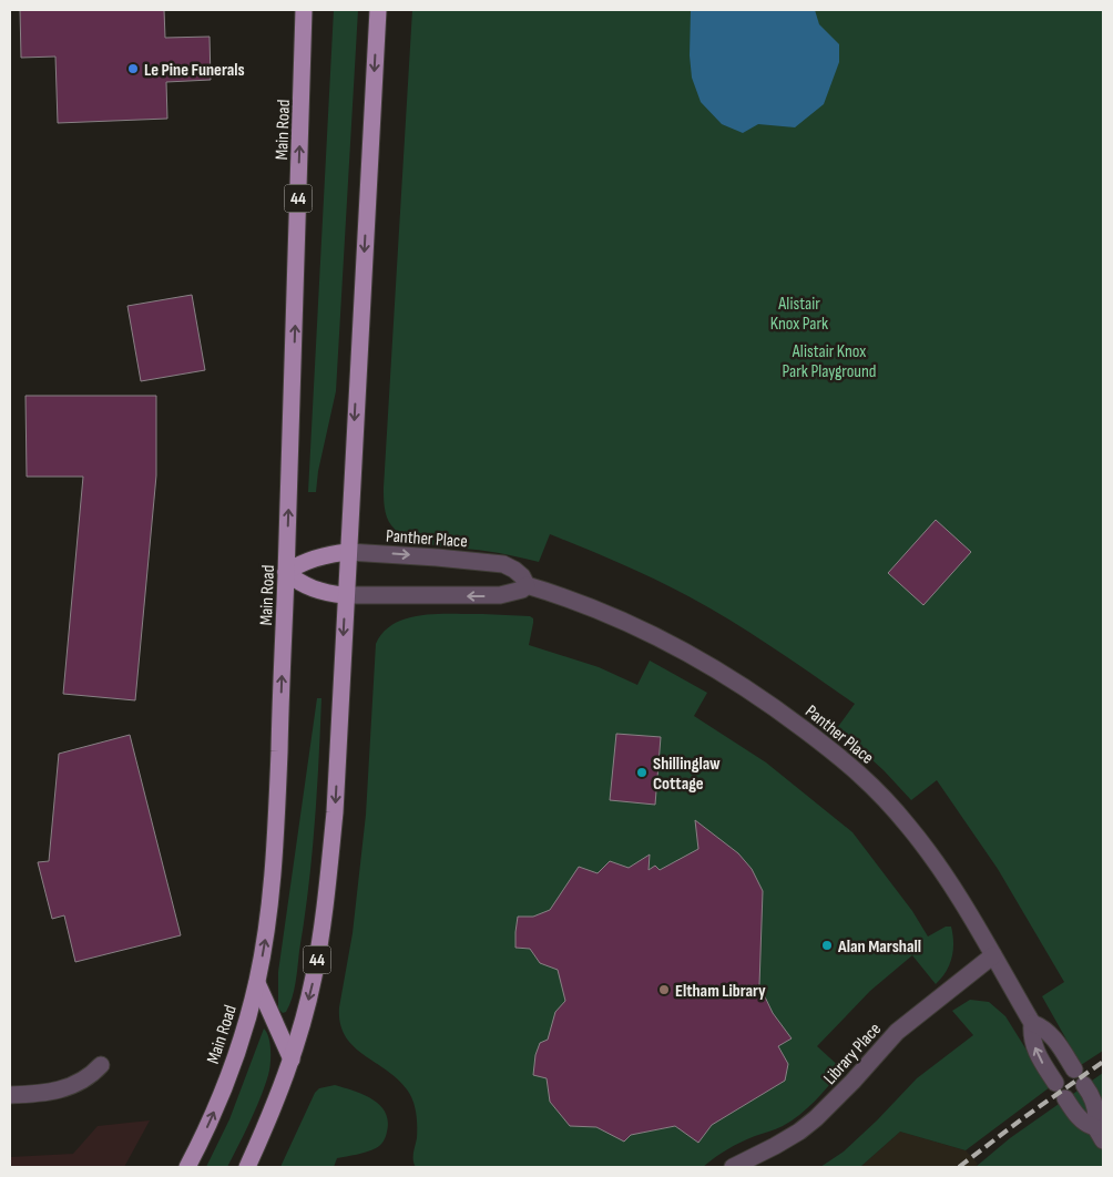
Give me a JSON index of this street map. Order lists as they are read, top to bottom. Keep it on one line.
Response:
{"streets":{"main road":["Main Road","44"],"street":["Panther Place","Library Place"]},"crossings":[["44","Panther Place"],["Panther Place","Library Place"]],"parks":["Alistair Knox Park","Alistair Knox Park Playground"],"places":["Le Pine Funerals","Shillinglaw Cottage","Alan Marshall","Eltham Library"]}
